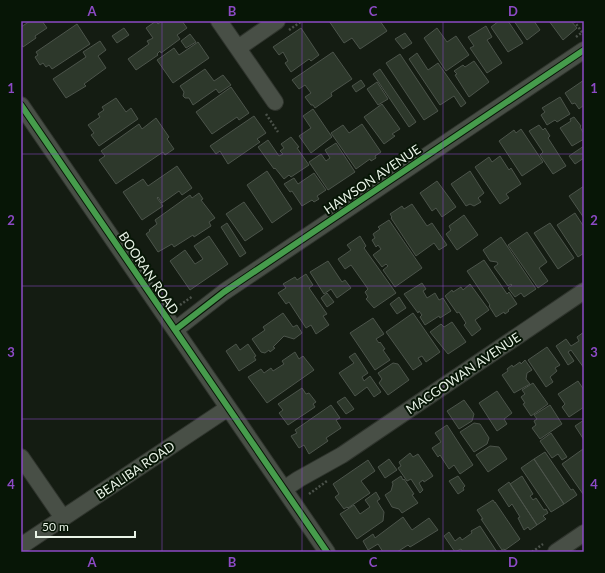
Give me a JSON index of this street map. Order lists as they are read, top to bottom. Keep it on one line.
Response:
{"streets":{"street":["HAWSON AVENUE","BOORAN ROAD","MACGOWAN AVENUE","BEALIBA ROAD"]},"crossings":[["HAWSON AVENUE","BOORAN ROAD"],["BOORAN ROAD","MACGOWAN AVENUE"],["BOORAN ROAD","BEALIBA ROAD"]],"scale_bar":"50 m","grid":{"columns":["A","B","C","D"],"rows":["1","2","3","4"]}}
